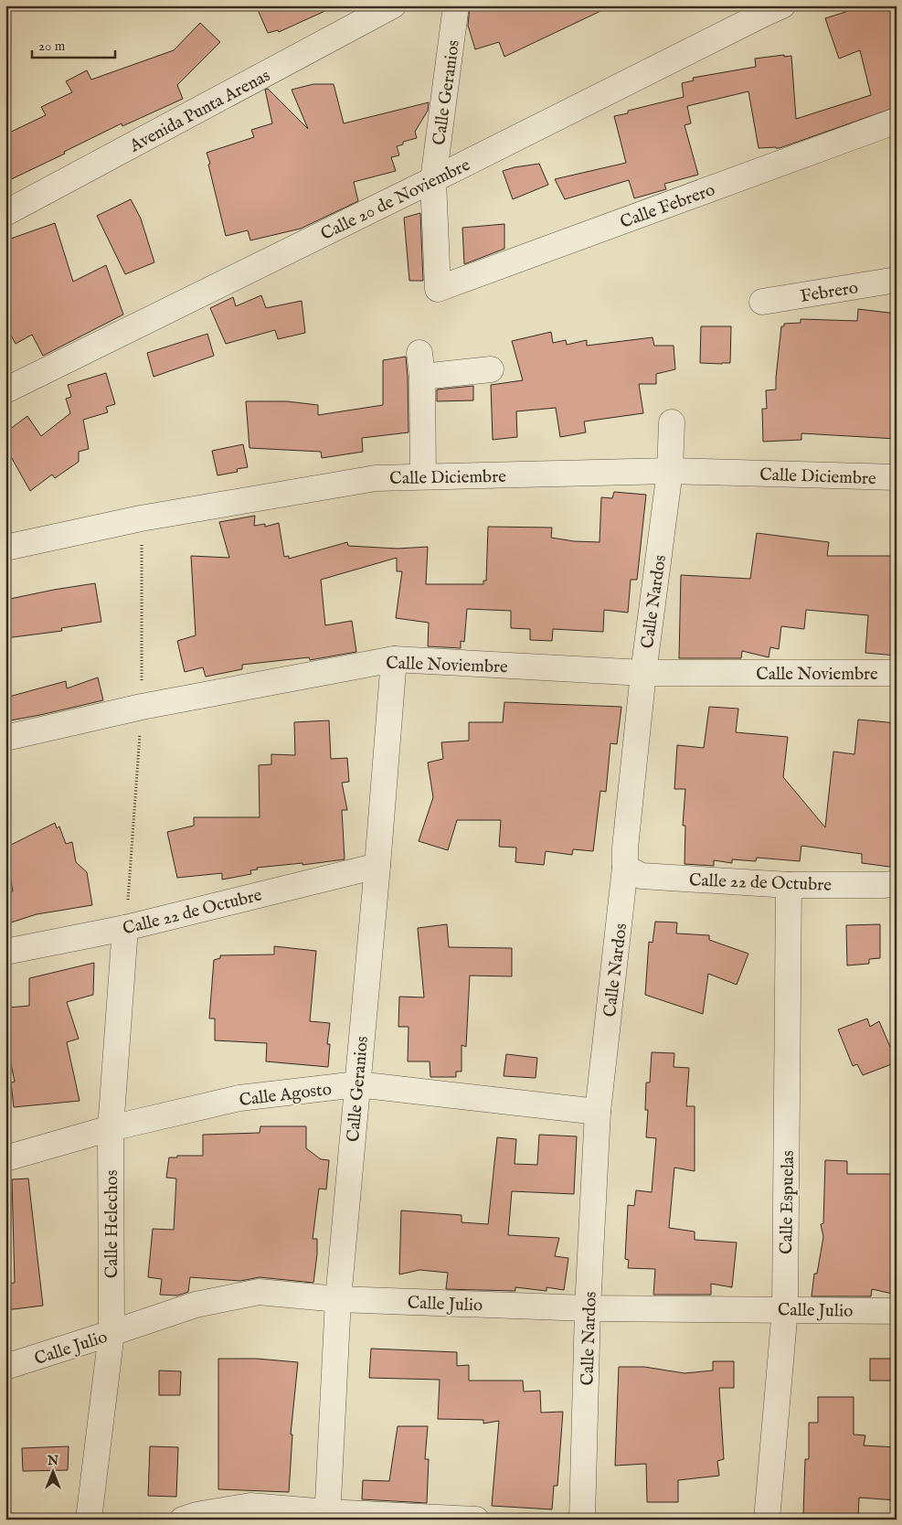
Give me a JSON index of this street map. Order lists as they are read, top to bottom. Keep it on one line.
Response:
{"streets":{"street":["Calle Geranios","Avenida Punta Arenas","Calle 20 de Noviembre","Calle Febrero","Febrero","Calle Diciembre","Calle Nardos","Calle Noviembre","Calle 22 de Octubre","Calle Agosto","Calle Espuelas","Calle Helechos","Calle Julio"]},"crossings":[["Calle Geranios","Calle 20 de Noviembre"],["Calle Geranios","Calle Febrero"],["Calle Geranios","Calle Noviembre"],["Calle Geranios","Calle 22 de Octubre"],["Calle Geranios","Calle Agosto"],["Calle Geranios","Calle Julio"],["Calle Diciembre","Calle Nardos"],["Calle Nardos","Calle Noviembre"],["Calle Nardos","Calle 22 de Octubre"],["Calle Nardos","Calle Agosto"],["Calle Nardos","Calle Julio"],["Calle 22 de Octubre","Calle Espuelas"],["Calle 22 de Octubre","Calle Helechos"],["Calle Agosto","Calle Helechos"],["Calle Espuelas","Calle Julio"],["Calle Helechos","Calle Julio"]],"scale_bar":"20 m","north":"top"}
